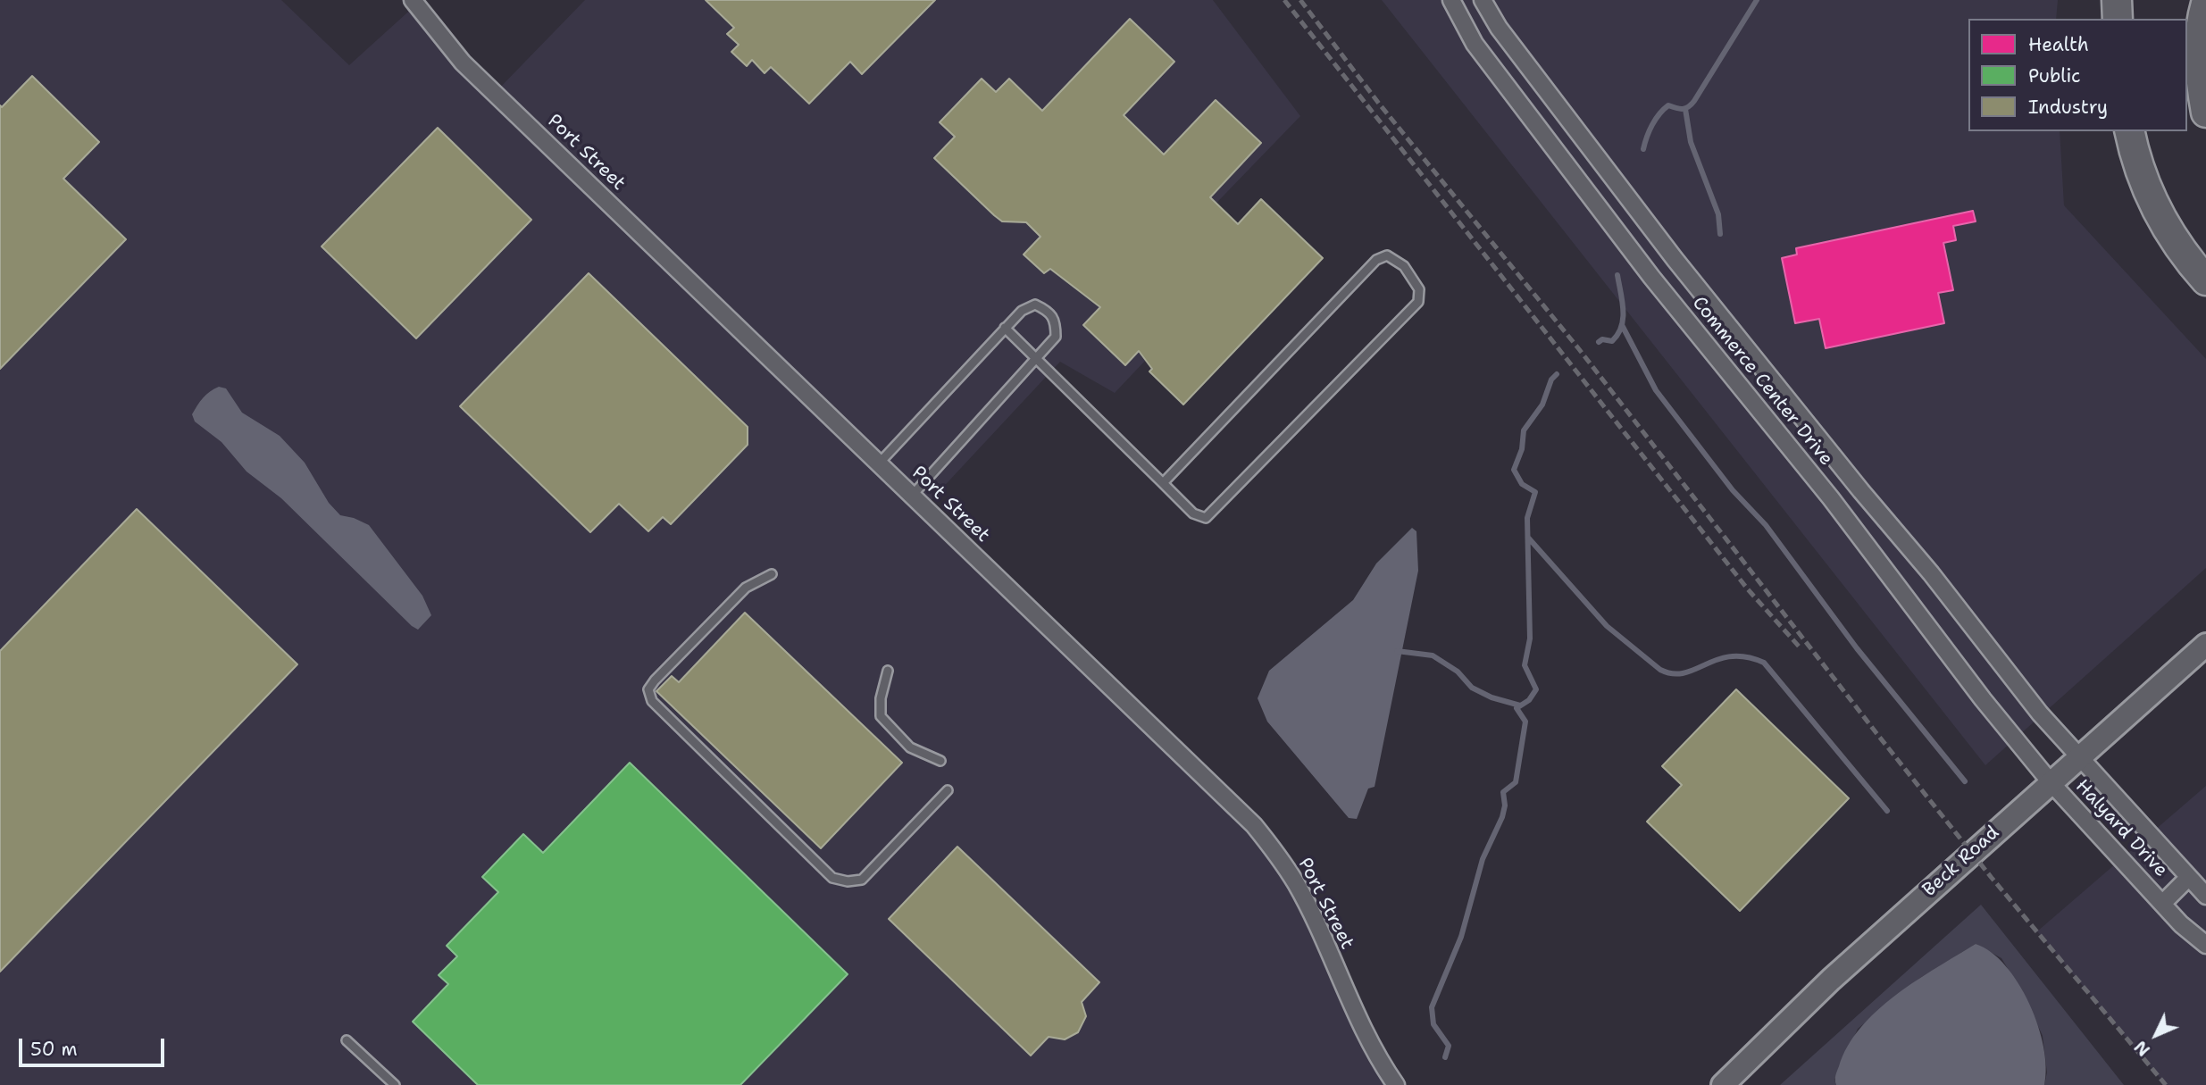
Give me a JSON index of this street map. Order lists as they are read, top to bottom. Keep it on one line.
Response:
{"streets":{"main road":["Beck Road"],"street":["Port Street","Commerce Center Drive","Halyard Drive"]},"crossings":[["Commerce Center Drive","Halyard Drive"],["Commerce Center Drive","Beck Road"],["Halyard Drive","Beck Road"]],"legend":["Health","Public","Industry"],"scale_bar":"50 m","north":"bottom left"}
